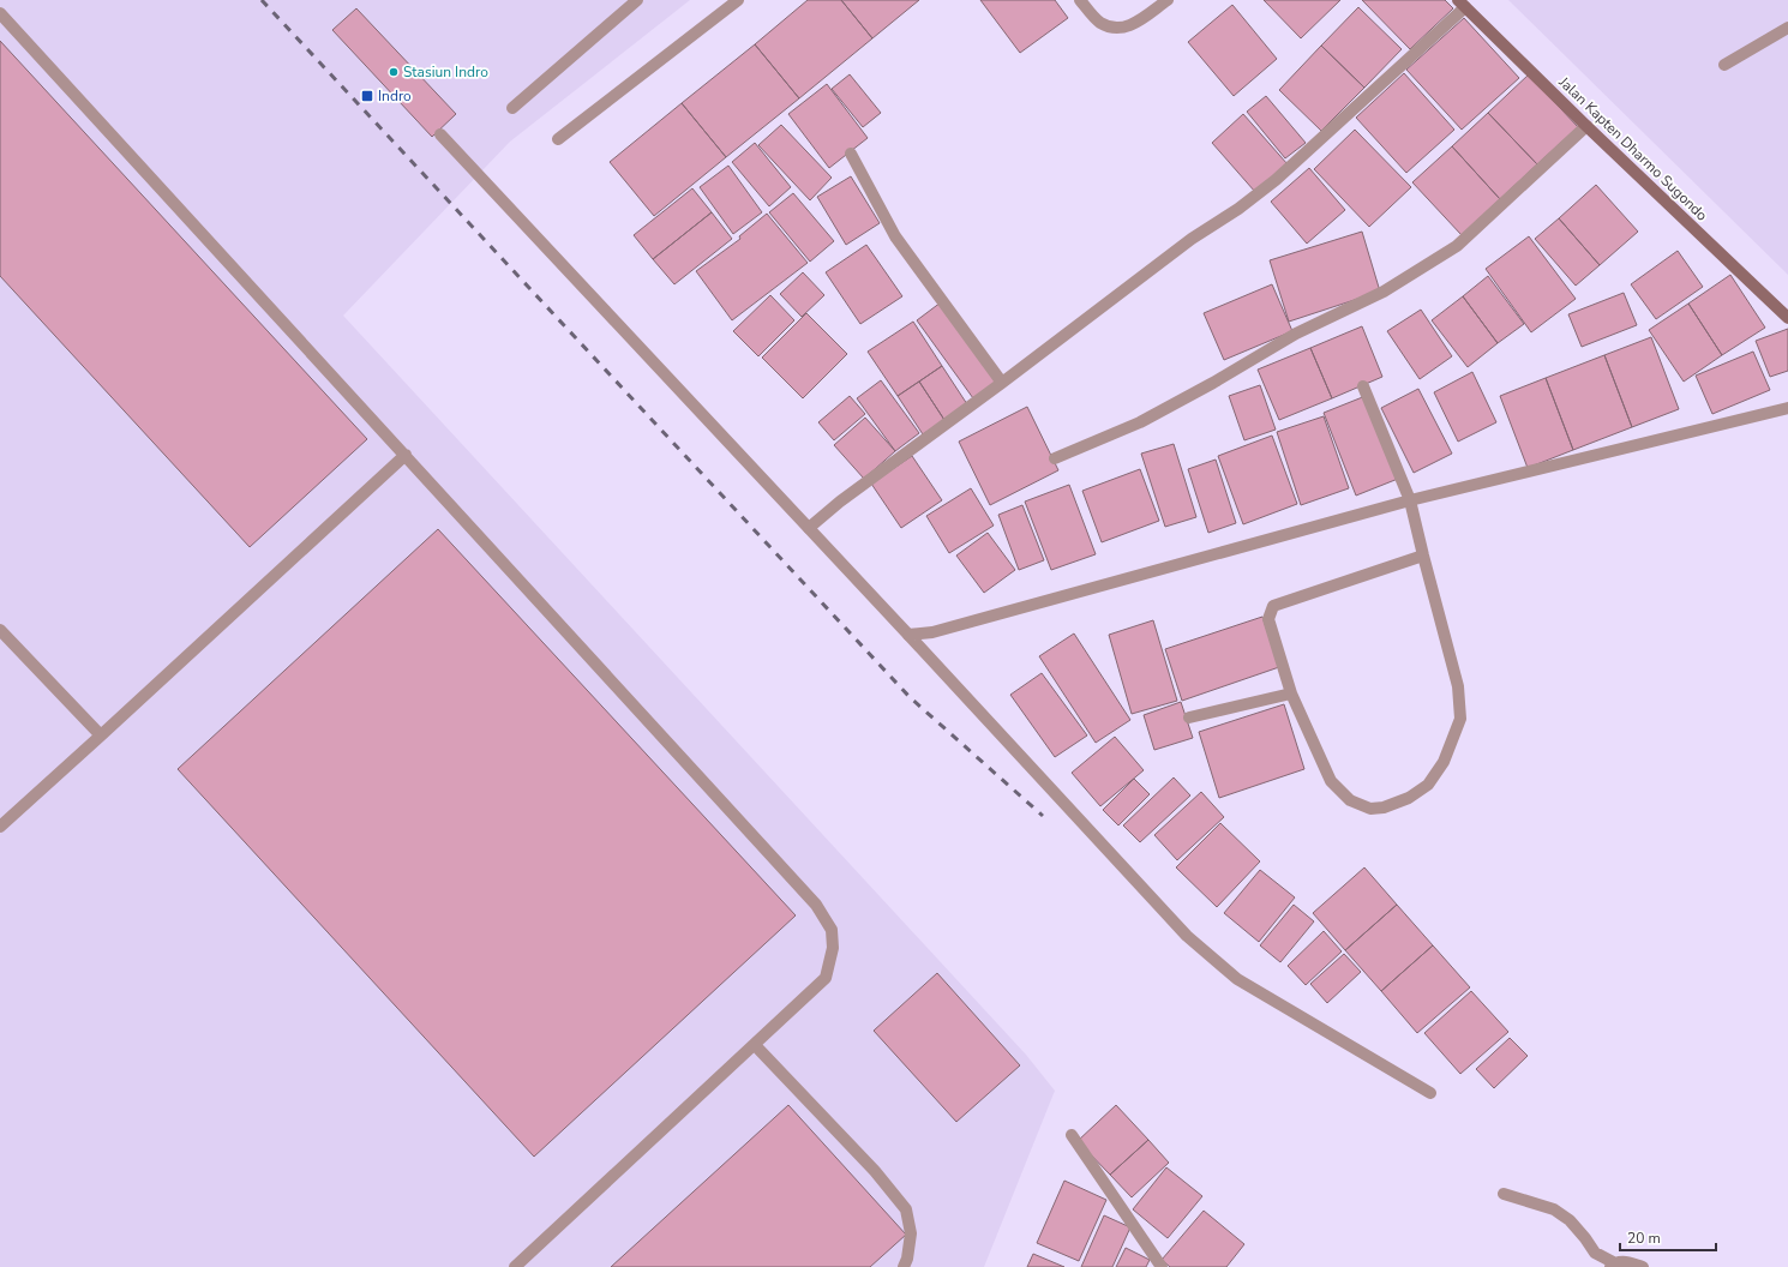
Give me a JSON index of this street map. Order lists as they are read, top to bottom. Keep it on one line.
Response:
{"streets":{"main road":["Jalan Kapten Dharmo Sugondo"]},"places":{"other":["Stasiun Indro"],"transit":["Indro"]},"scale_bar":"20 m"}
